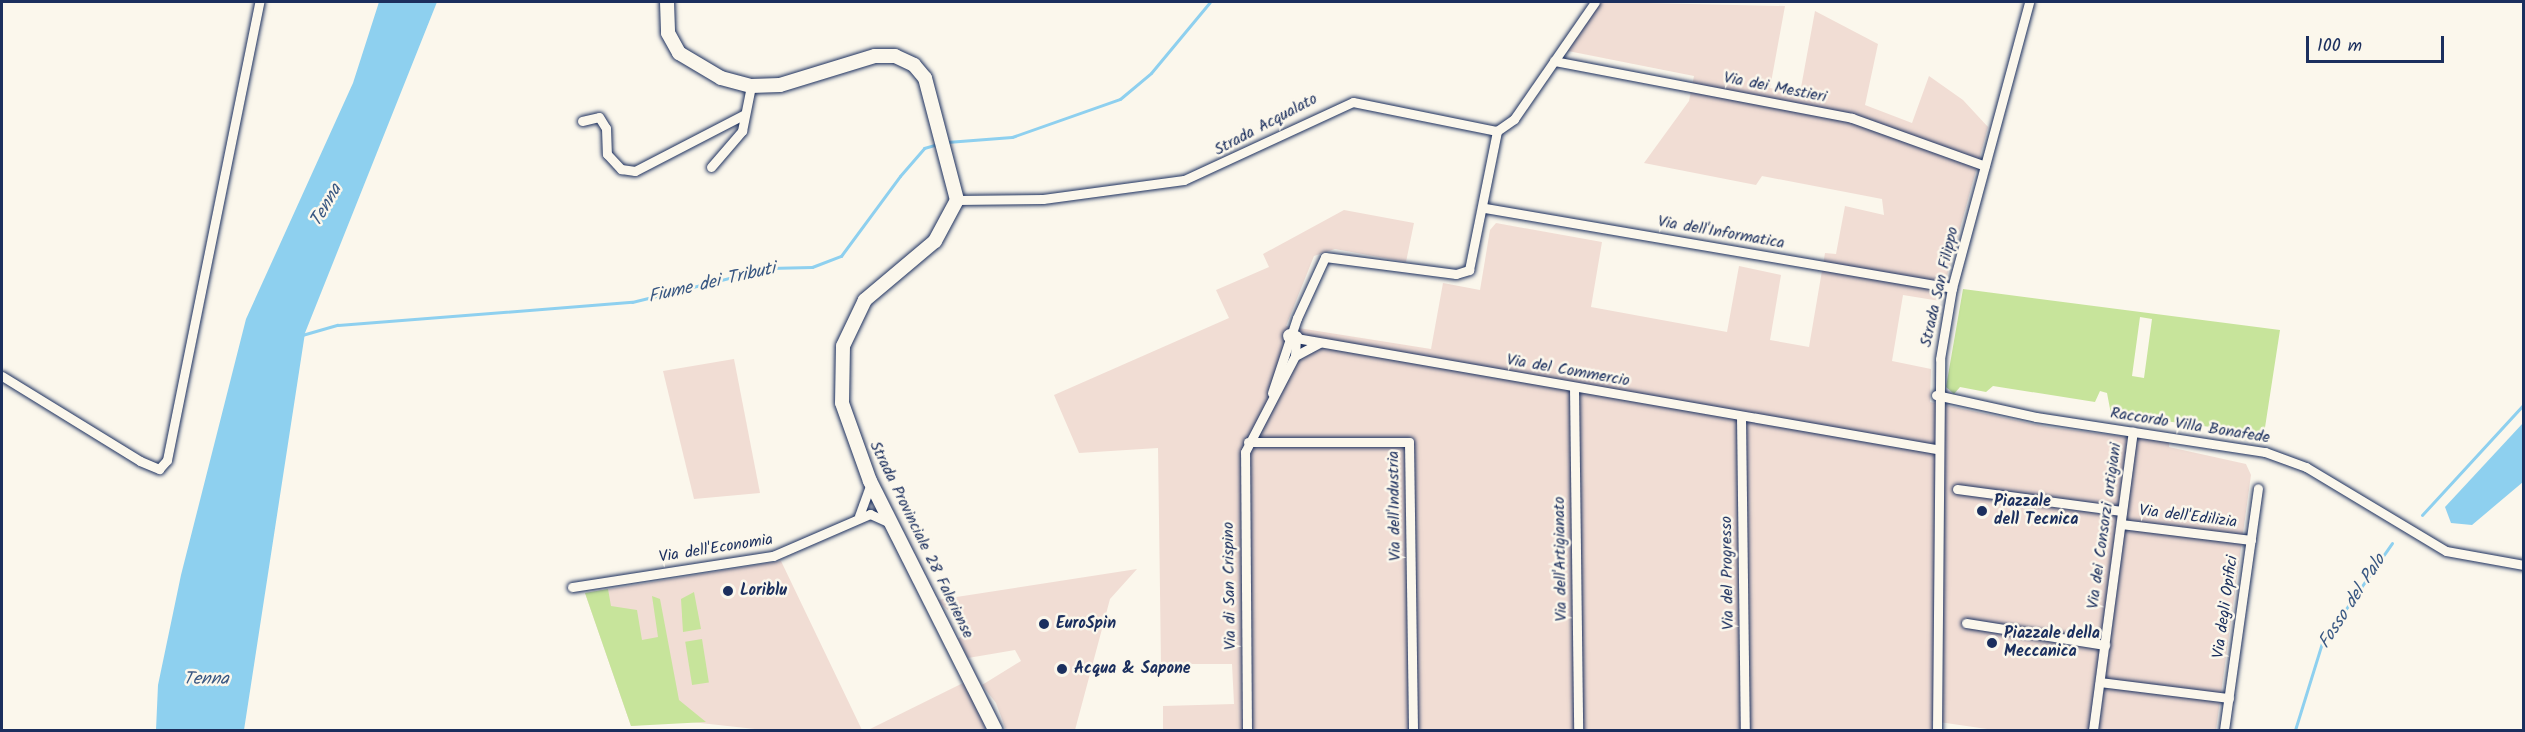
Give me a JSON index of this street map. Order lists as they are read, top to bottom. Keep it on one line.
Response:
{"streets":{"main road":["Strada Provinciale 28 Faleriense"],"street":["Via dei Mestieri","Strada Acqualato","Via dell'Informatica","Strada San Filippo","Via del Commercio","Raccordo Villa Bonafede","Via dell'Industria","Via dell'Edilizia","Via dei Consorzi artigiani","Via dell'Economia","Via dell'Artigianato","Via del Progresso","Via di San Crispino","Via degli Opifici"]},"crossings":[["Via dei Mestieri","Strada San Filippo"],["Strada Acqualato","Strada Provinciale 28 Faleriense"],["Via dell'Informatica","Strada San Filippo"],["Strada San Filippo","Via del Commercio"],["Strada San Filippo","Raccordo Villa Bonafede"],["Via del Commercio","Via dell'Artigianato"],["Via del Commercio","Via del Progresso"],["Raccordo Villa Bonafede","Via dei Consorzi artigiani"],["Via dell'Industria","Via di San Crispino"],["Via dell'Edilizia","Via dei Consorzi artigiani"],["Via dell'Edilizia","Via degli Opifici"]],"water":["Tenna","Fiume dei Tributi","Fosso del Palo"],"places":["Piazzale dell Tecnica","Loriblu","EuroSpin","Piazzale della Meccanica","Acqua & Sapone"],"scale_bar":"100 m"}
